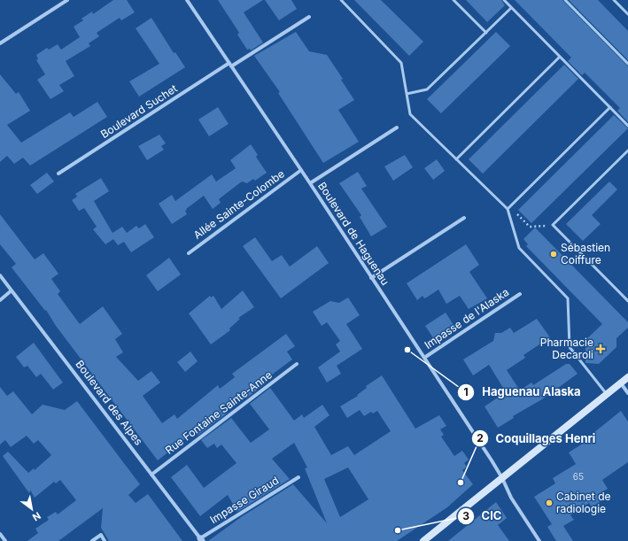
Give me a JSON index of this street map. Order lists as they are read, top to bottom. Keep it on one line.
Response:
{"streets":{"street":["Boulevard Suchet","Allée Sainte-Colombe","Boulevard de Haguenau","Impasse de l'Alaska","Boulevard des Alpes","Rue Fontaine Sainte-Anne","Impasse Giraud"]},"crossings":[["Boulevard Suchet","Boulevard de Haguenau"],["Allée Sainte-Colombe","Boulevard de Haguenau"],["Boulevard de Haguenau","Impasse de l'Alaska"],["Boulevard des Alpes","Rue Fontaine Sainte-Anne"],["Boulevard des Alpes","Impasse Giraud"]],"places":{"other":["Sébastien Coiffure","Haguenau Alaska","Coquillages Henri","Cabinet de radiologie","CIC"],"health":["Pharmacie Decaroli"]},"house_numbers":["65"],"north":"bottom right"}
